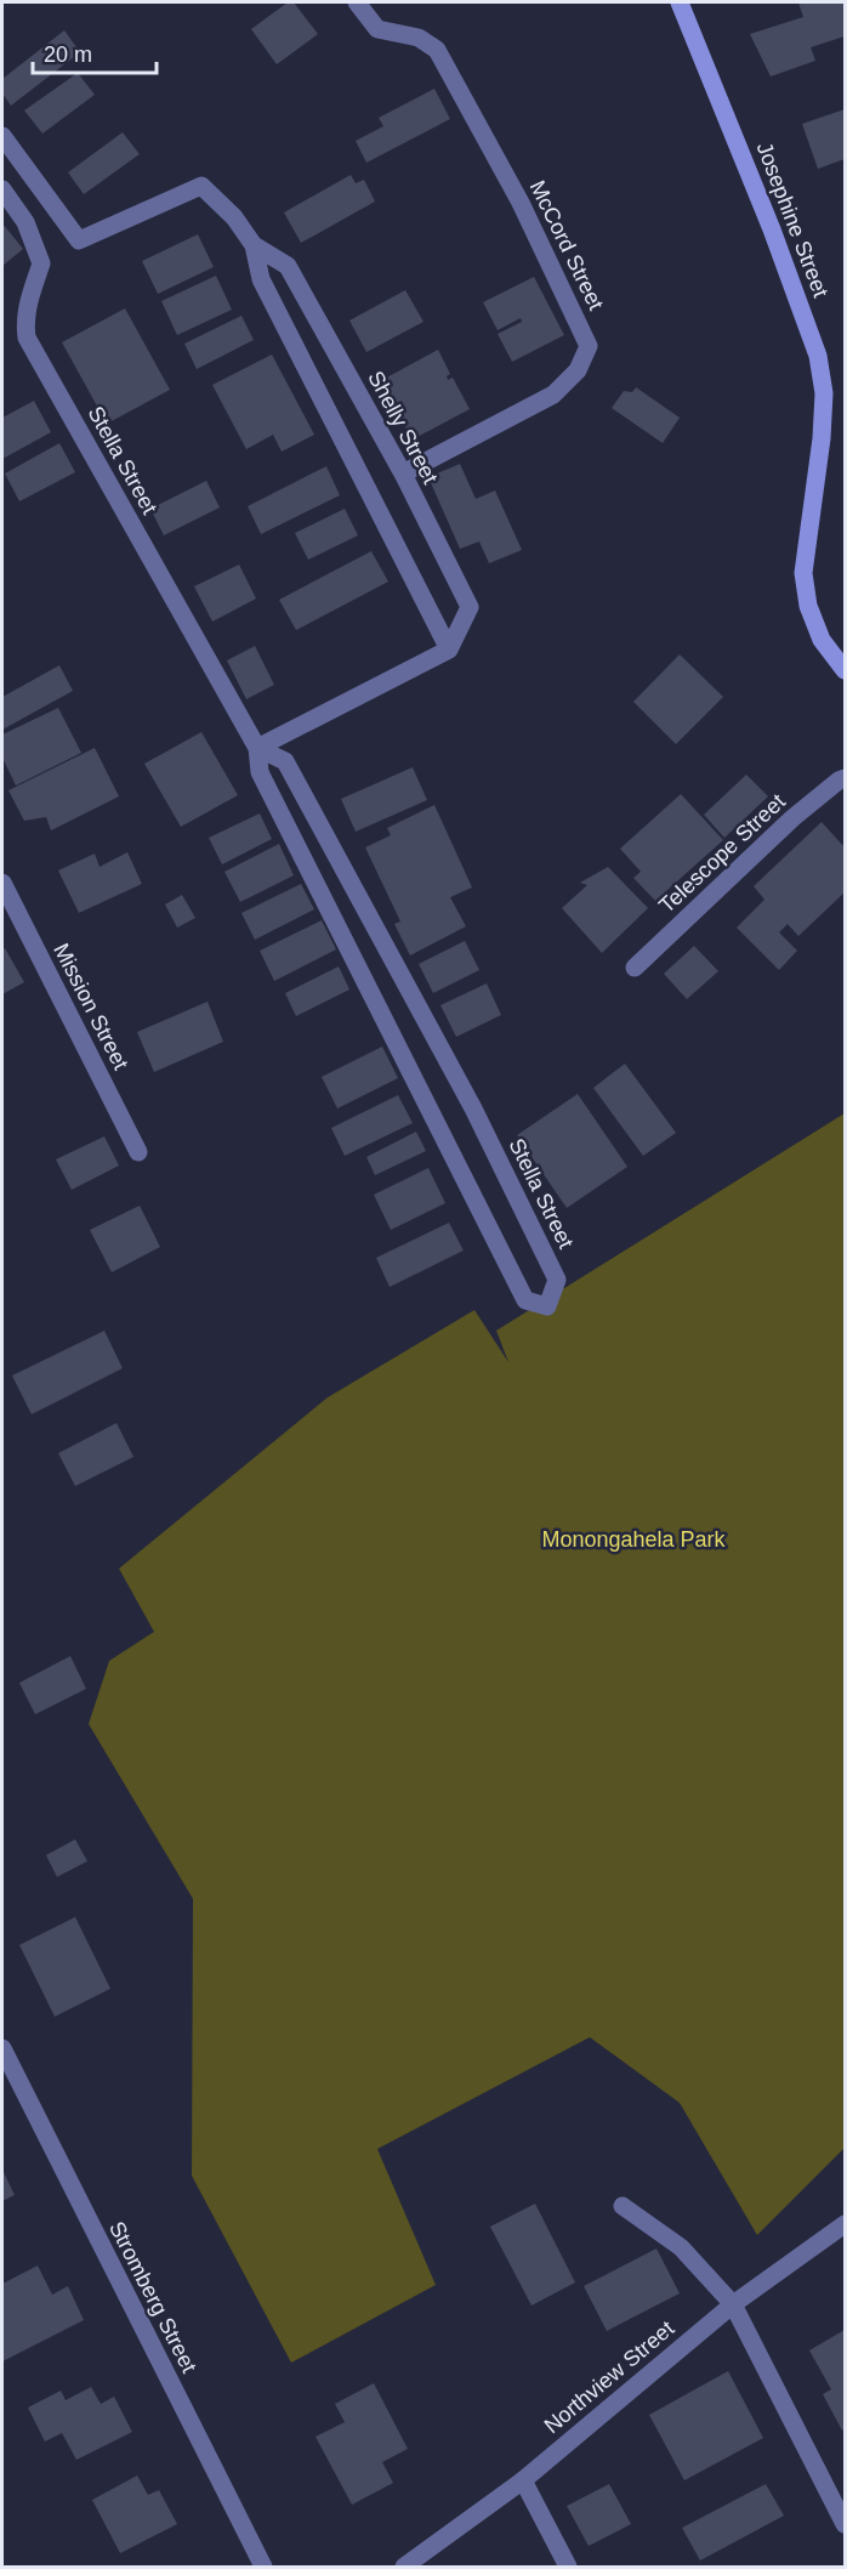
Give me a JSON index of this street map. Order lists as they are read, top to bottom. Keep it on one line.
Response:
{"streets":{"street":["Josephine Street","McCord Street","Shelly Street","Stella Street","Telescope Street","Mission Street","Stromberg Street","Northview Street"]},"crossings":[["McCord Street","Shelly Street"]],"parks":["Monongahela Park"],"scale_bar":"20 m"}
